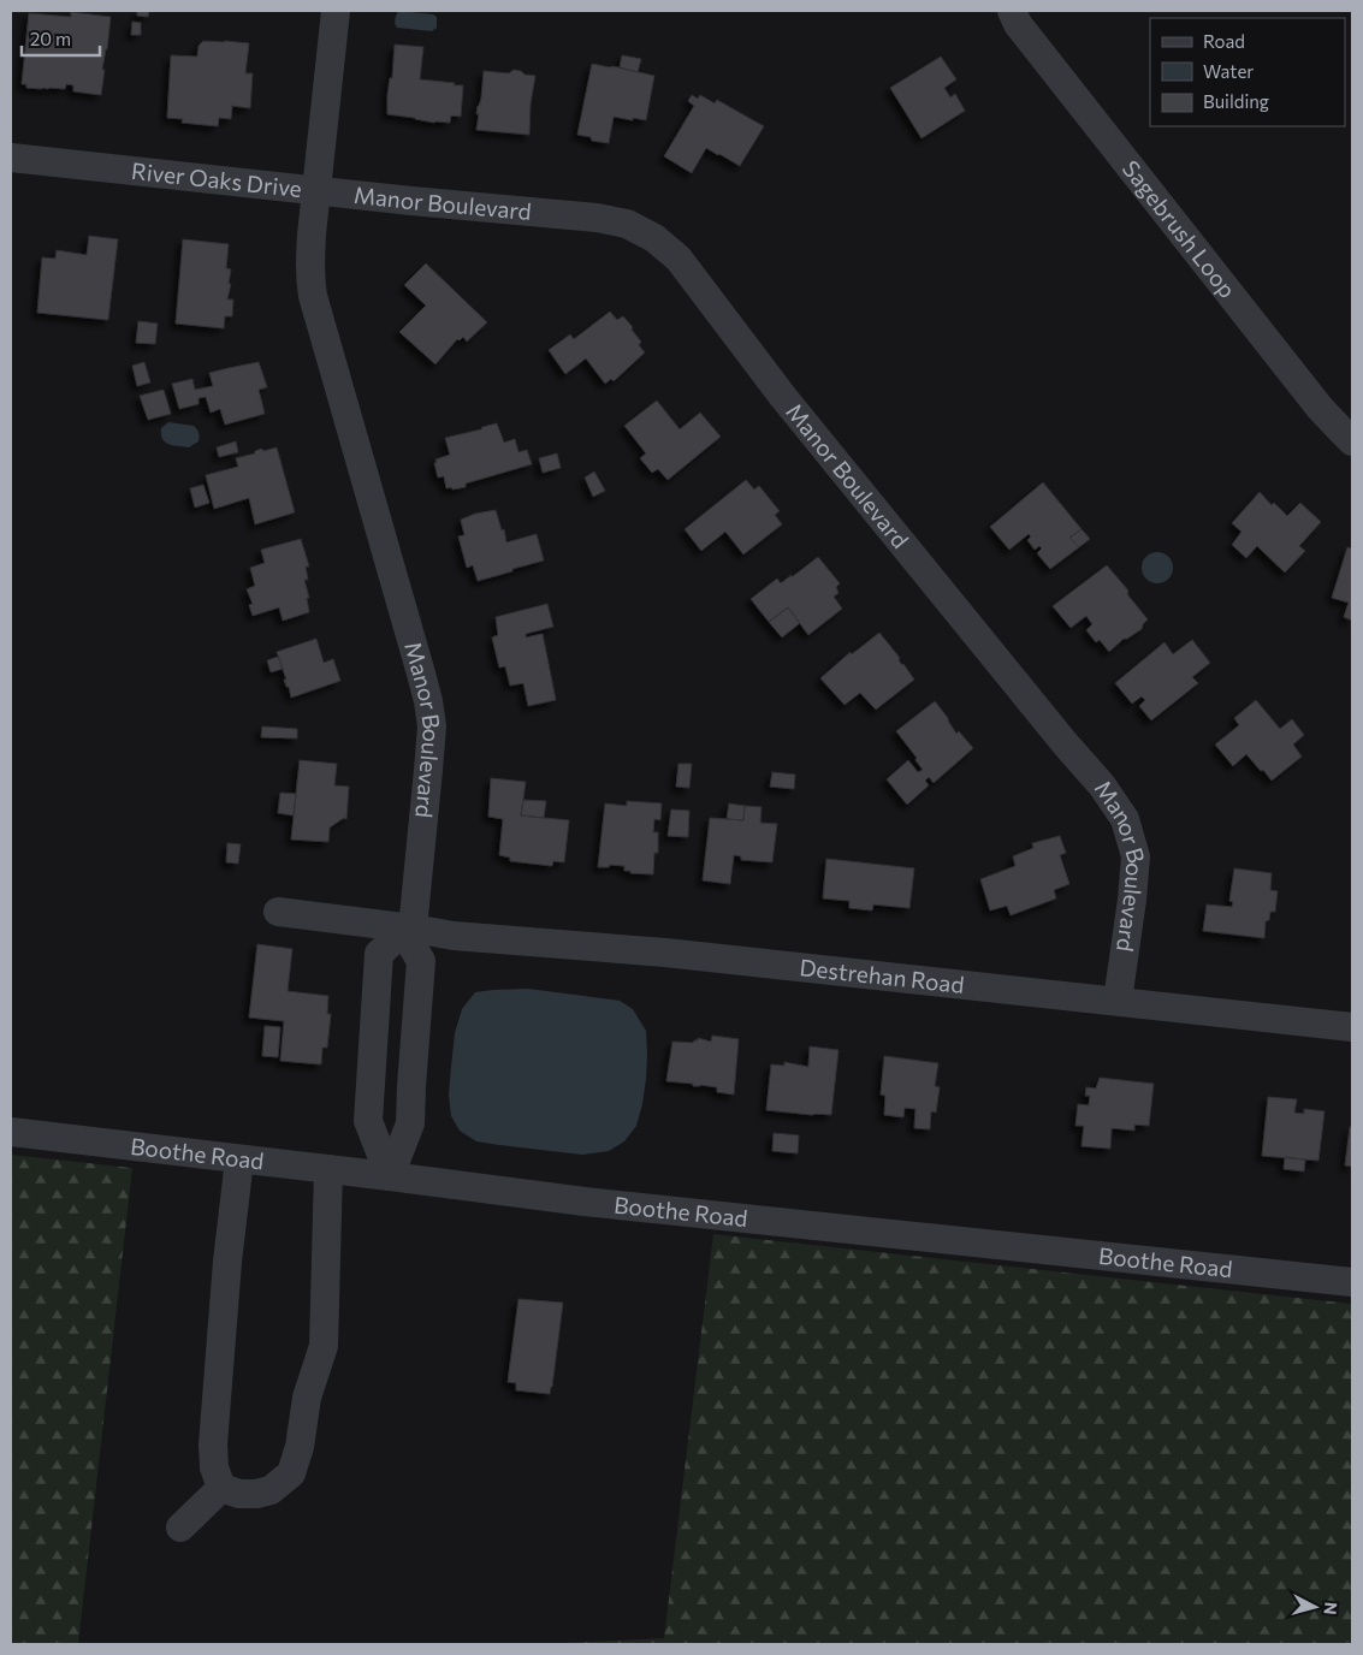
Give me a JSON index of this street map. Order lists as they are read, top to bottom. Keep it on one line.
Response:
{"streets":{"street":["River Oaks Drive","Manor Boulevard","Sagebrush Loop","Destrehan Road","Boothe Road"]},"crossings":[["River Oaks Drive","Manor Boulevard"],["Manor Boulevard","Destrehan Road"]],"legend":["Road","Water","Building"],"scale_bar":"20 m","north":"right"}
